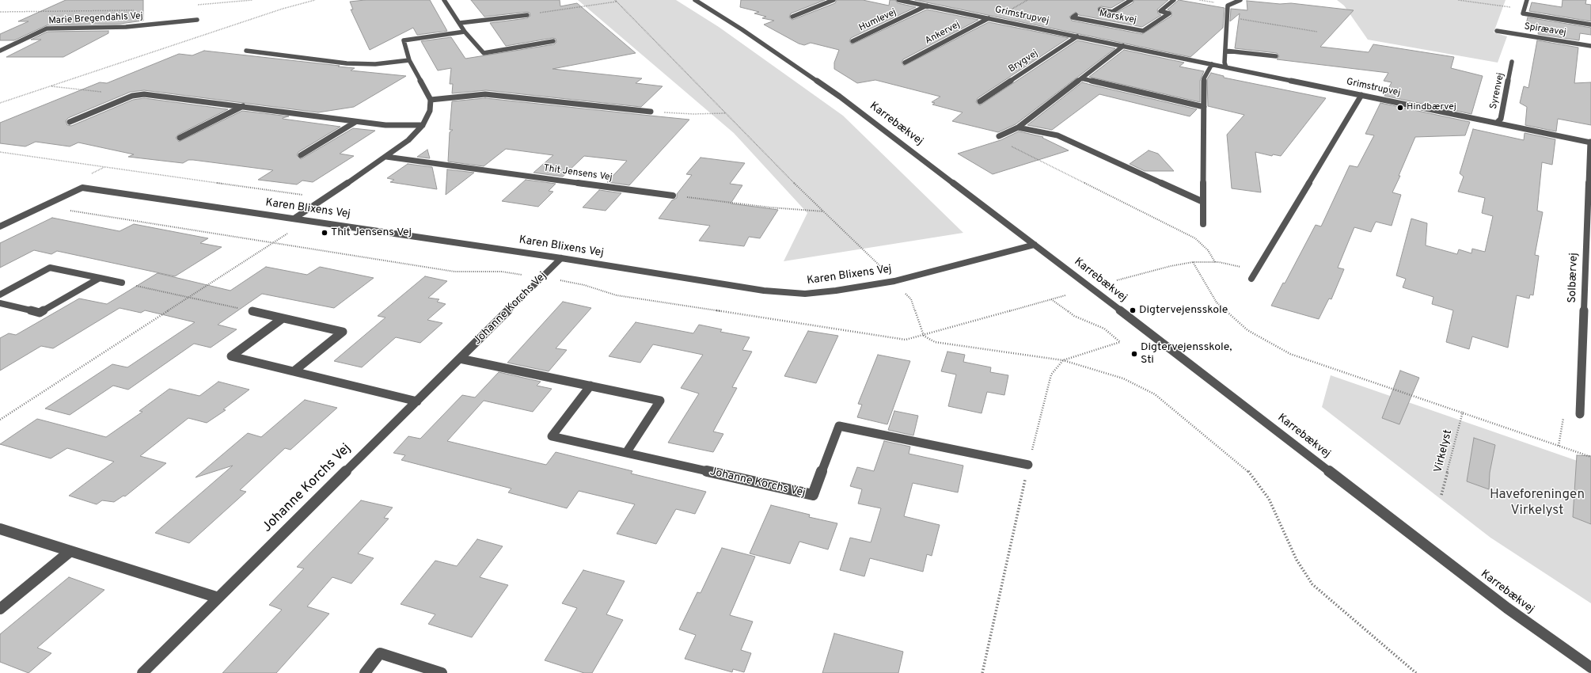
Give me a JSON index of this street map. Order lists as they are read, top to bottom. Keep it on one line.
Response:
{"streets":{"street":["Grimstrupvej","Marskvej","Marie Bregendahls Vej","Humlevej","Spiræavej","Ankervej","Brygvej","Syrenvej","Karrebækvej","Thit Jensens Vej","Karen Blixens Vej","Solbærvej","Johanne Korchs Vej"],"path":["Virkelyst"]},"crossings":[["Grimstrupvej","Humlevej"],["Grimstrupvej","Ankervej"],["Grimstrupvej","Brygvej"],["Grimstrupvej","Syrenvej"],["Grimstrupvej","Solbærvej"],["Karrebækvej","Karen Blixens Vej"],["Karen Blixens Vej","Johanne Korchs Vej"]],"parks":["Haveforeningen Virkelyst"],"places":["Hindbærvej","Thit Jensens Vej","Digtervejensskole","Digtervejensskole, Sti"]}
